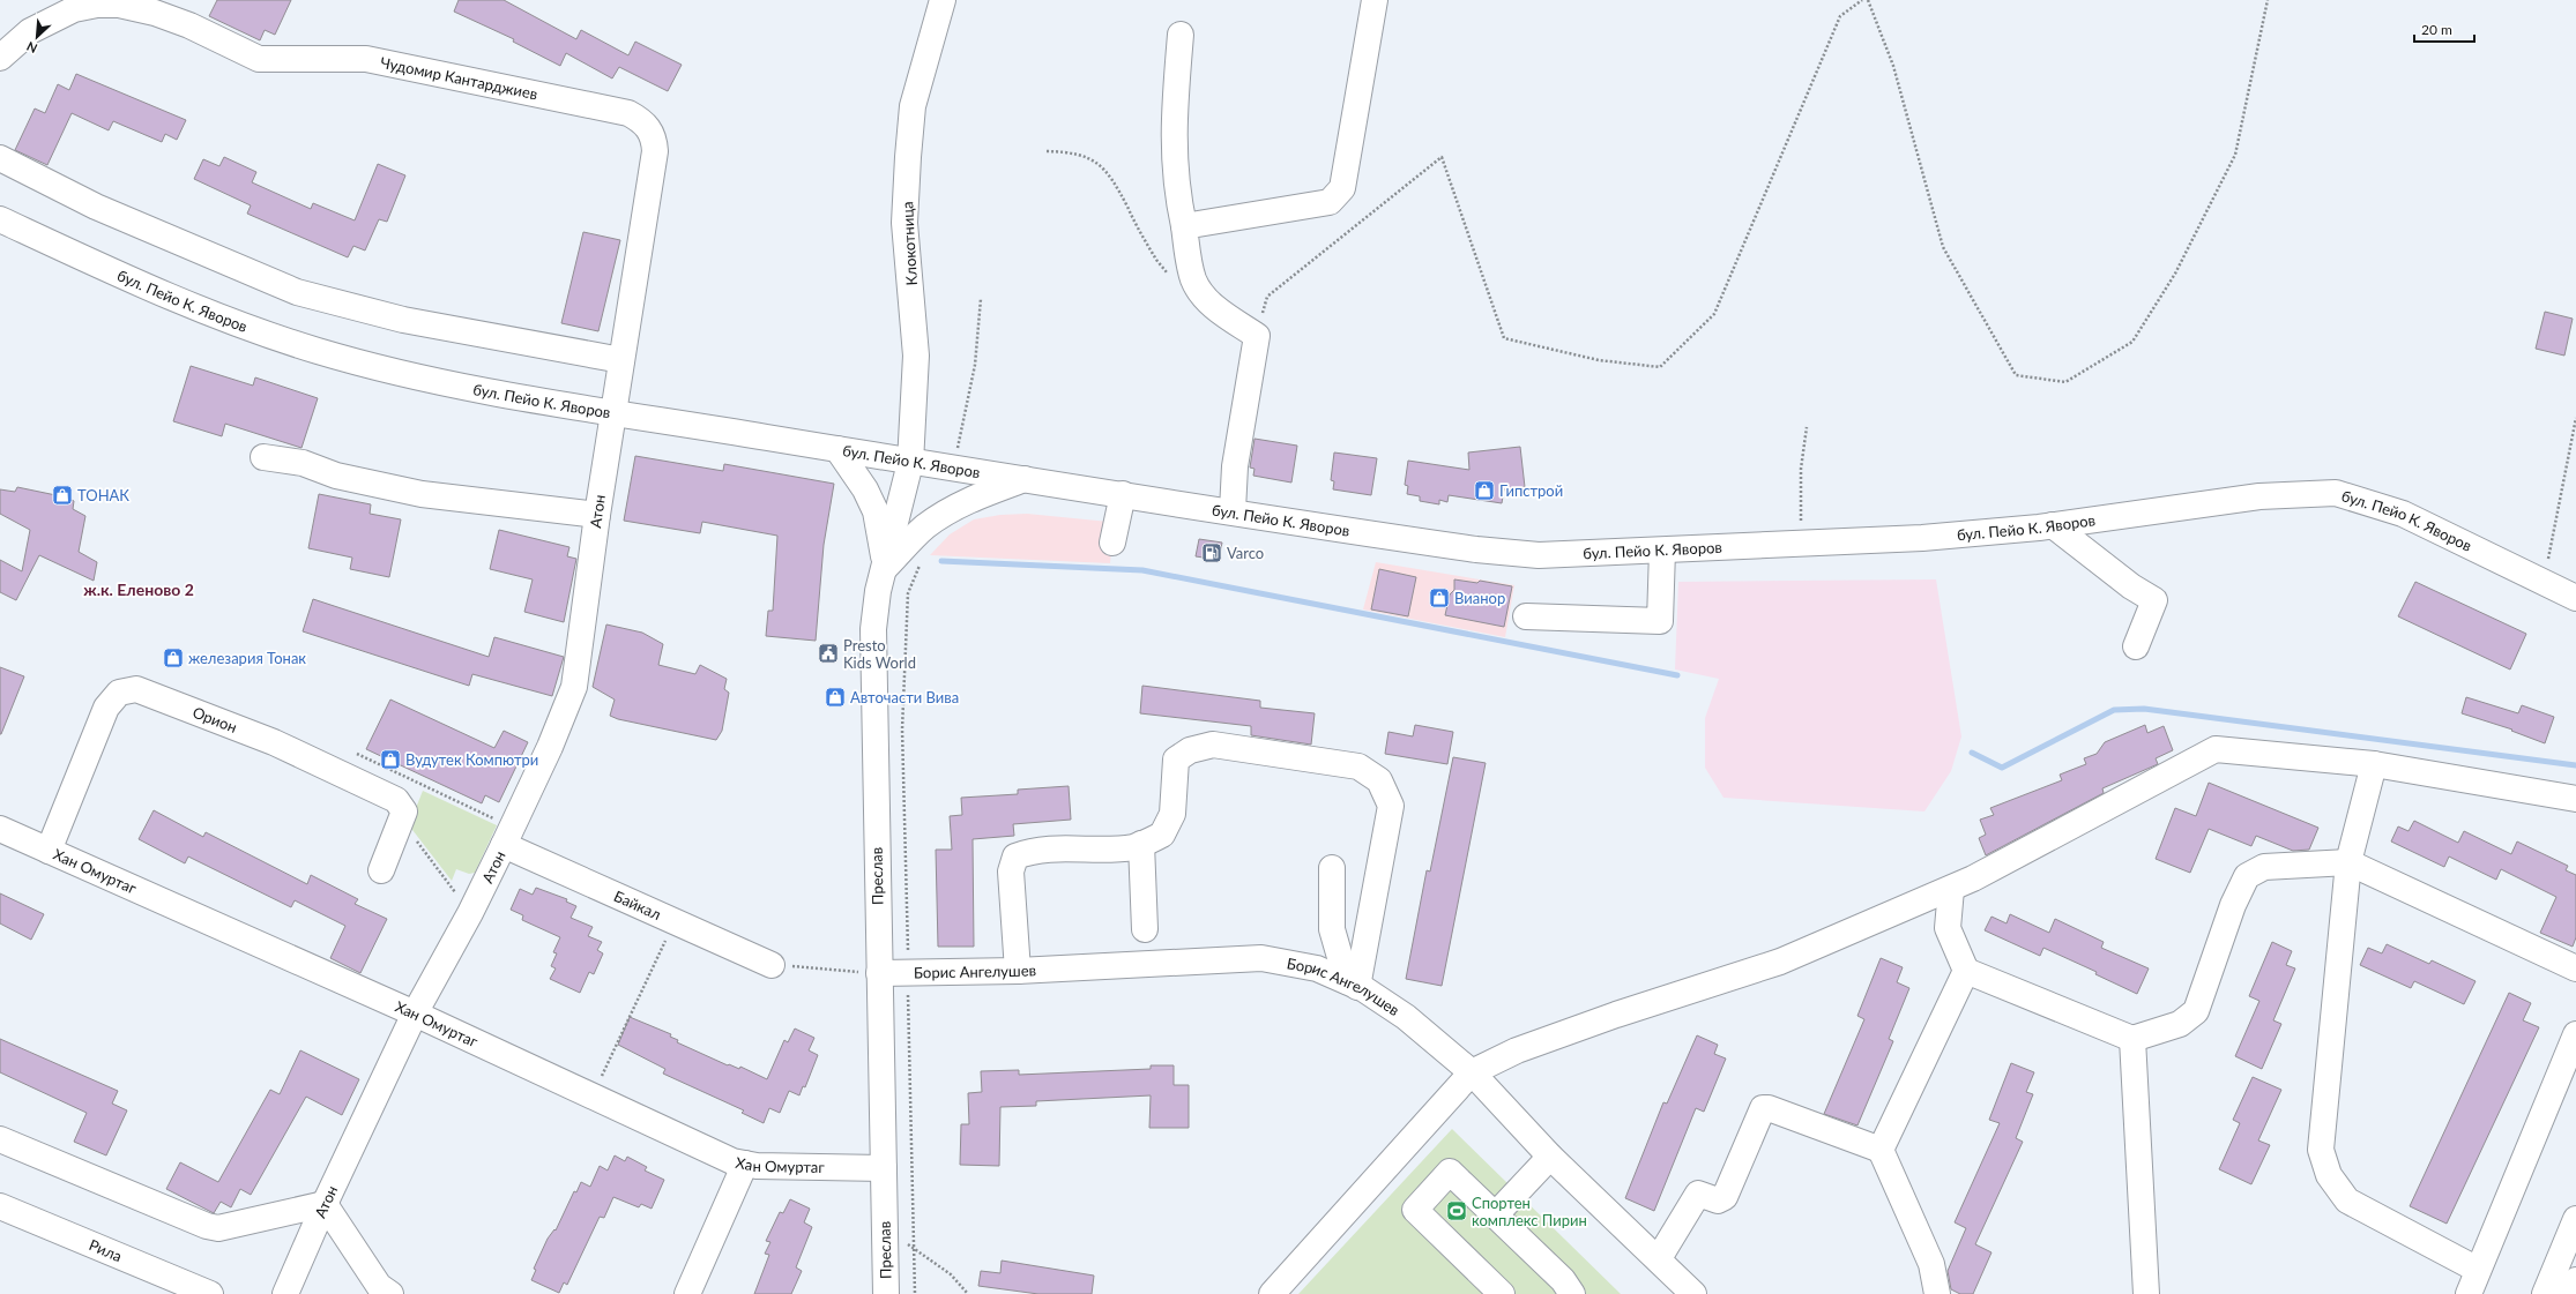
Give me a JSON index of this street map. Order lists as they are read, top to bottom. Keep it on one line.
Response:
{"streets":{"street":["Чудомир Кантарджиев","Клокотница","бул. Пейо К. Яворов","Атон","Орион","Хан Омуртаг","Преслав","Байкал","Борис Ангелушев","Рила"]},"crossings":[["Чудомир Кантарджиев","бул. Пейо К. Яворов"],["Чудомир Кантарджиев","Атон"],["Клокотница","бул. Пейо К. Яворов"],["Клокотница","Преслав"],["бул. Пейо К. Яворов","Атон"],["бул. Пейо К. Яворов","Преслав"],["Атон","Хан Омуртаг"],["Атон","Байкал"],["Орион","Хан Омуртаг"],["Хан Омуртаг","Преслав"],["Преслав","Борис Ангелушев"]],"districts":["ж.к. Еленово 2"],"places":{"shop":["Гипстрой","ТОНАК","Вианор","железария Тонак","Авточасти Вива","Вудутек Компютри"],"fuel station":["Varco"],"public building":["Presto Kids World"],"sports":["Спортен комплекс Пирин"]},"scale_bar":"20 m","north":"bottom left"}
